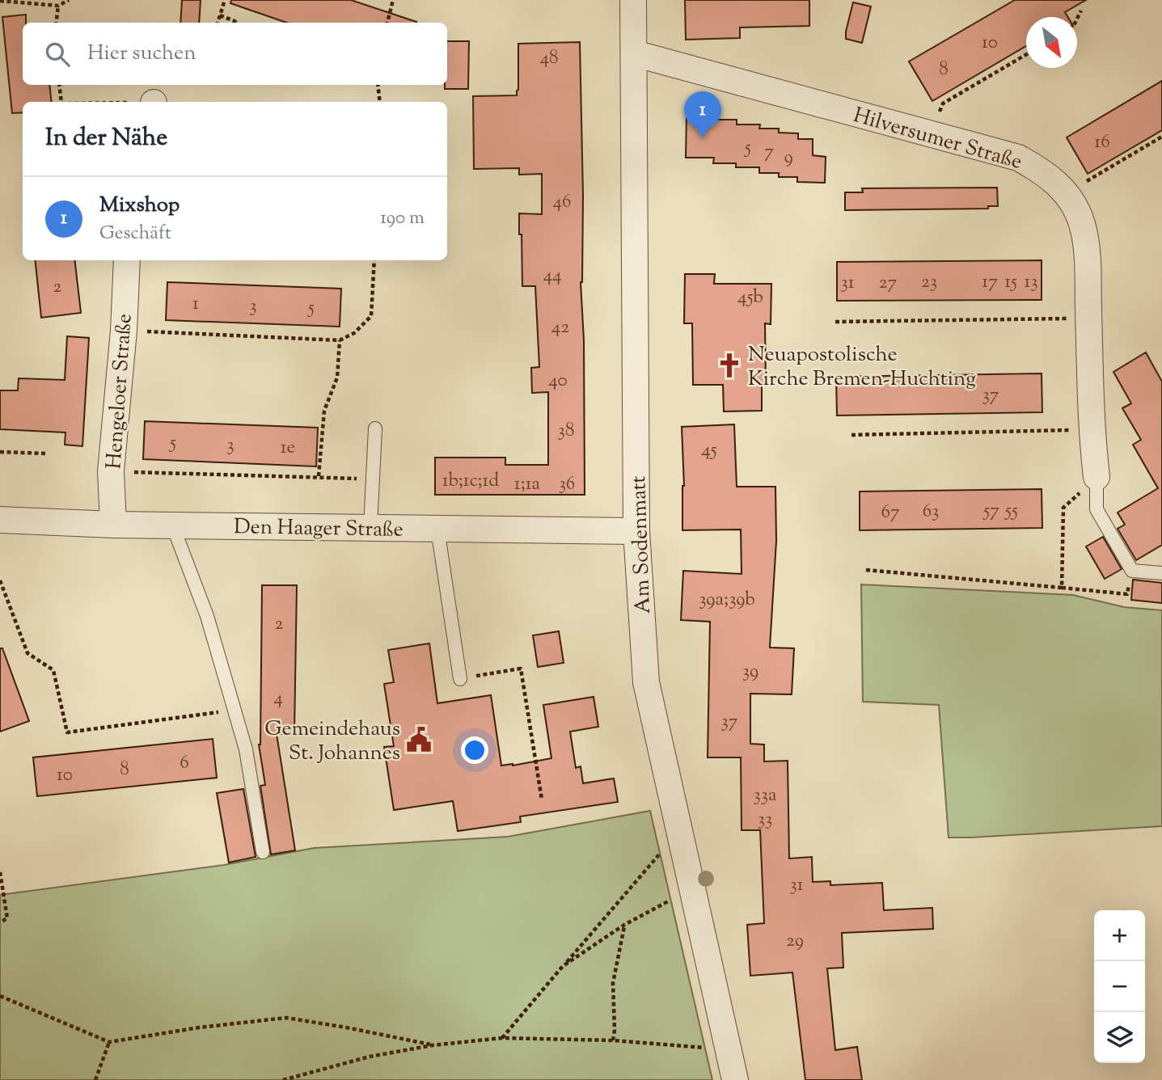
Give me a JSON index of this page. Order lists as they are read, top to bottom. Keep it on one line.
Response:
{"streets":{"street":["Hilversumer Straße","Hengeloer Straße","Den Haager Straße","Am Sodenmatt"]},"crossings":[["Hilversumer Straße","Am Sodenmatt"],["Hengeloer Straße","Den Haager Straße"],["Den Haager Straße","Am Sodenmatt"]],"places":{"church":["Neuapostolische Kirche Bremen-Huchting"],"public building":["Gemeindehaus St. Johannes"]},"house_numbers":["10","48","8","16","5","7","9","46","44","23","17","15","13","31","27","2","45b","1","3","5","42","40","37","38","5","3","1e","45","1b;1c;1d","1;1a","36","57","55","63","67","39a;39b","2","39","4","37","6","8","10","33a","33","31","29"],"north":"bottom right","page":{"search":"Hier suchen","pins":"1","heading":"In der Nähe","list":[{"mark":"1","name":"Mixshop","note":"Geschäft","value":"190 m"}],"map_buttons":["+","−"]}}
